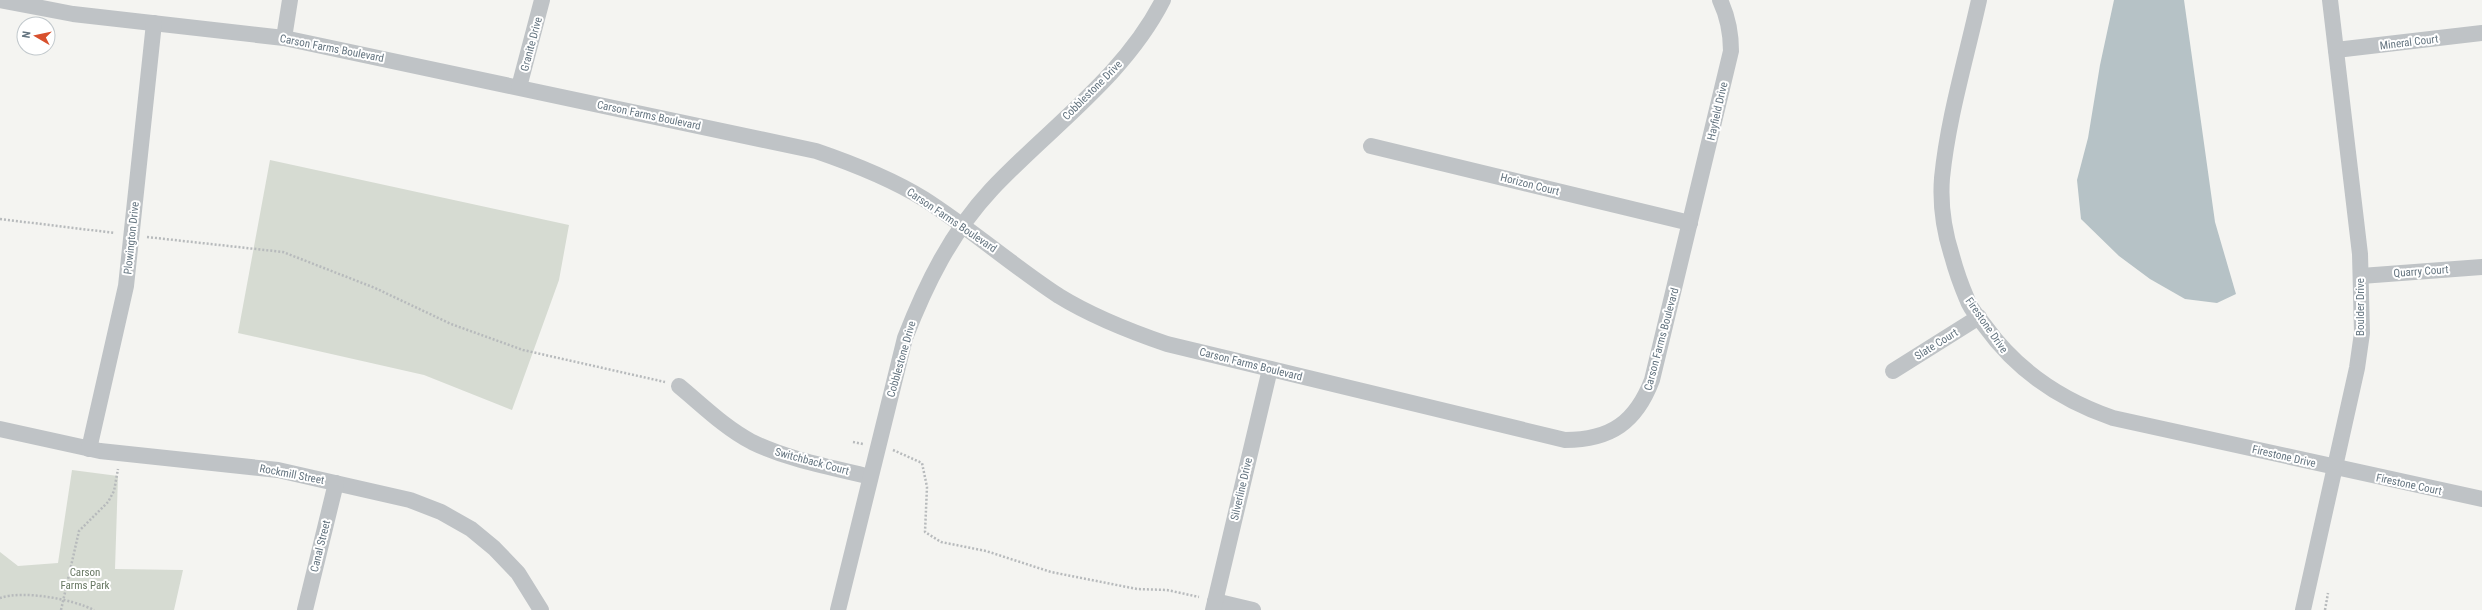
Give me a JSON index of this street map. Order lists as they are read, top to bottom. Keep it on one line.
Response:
{"streets":{"street":["Mineral Court","Granite Drive","Carson Farms Boulevard","Cobblestone Drive","Hayfield Drive","Horizon Court","Plowington Drive","Quarry Court","Boulder Drive","Firestone Drive","Slate Court","Switchback Court","Rockmill Street","Firestone Court","Silverline Drive","Canal Street"]},"crossings":[["Mineral Court","Boulder Drive"],["Granite Drive","Carson Farms Boulevard"],["Carson Farms Boulevard","Cobblestone Drive"],["Carson Farms Boulevard","Hayfield Drive"],["Carson Farms Boulevard","Horizon Court"],["Carson Farms Boulevard","Plowington Drive"],["Carson Farms Boulevard","Silverline Drive"],["Cobblestone Drive","Switchback Court"],["Hayfield Drive","Horizon Court"],["Plowington Drive","Rockmill Street"],["Quarry Court","Boulder Drive"],["Boulder Drive","Firestone Drive"],["Boulder Drive","Firestone Court"],["Firestone Drive","Slate Court"],["Firestone Drive","Firestone Court"],["Rockmill Street","Canal Street"]],"parks":["Carson Farms Park"],"north":"left"}
